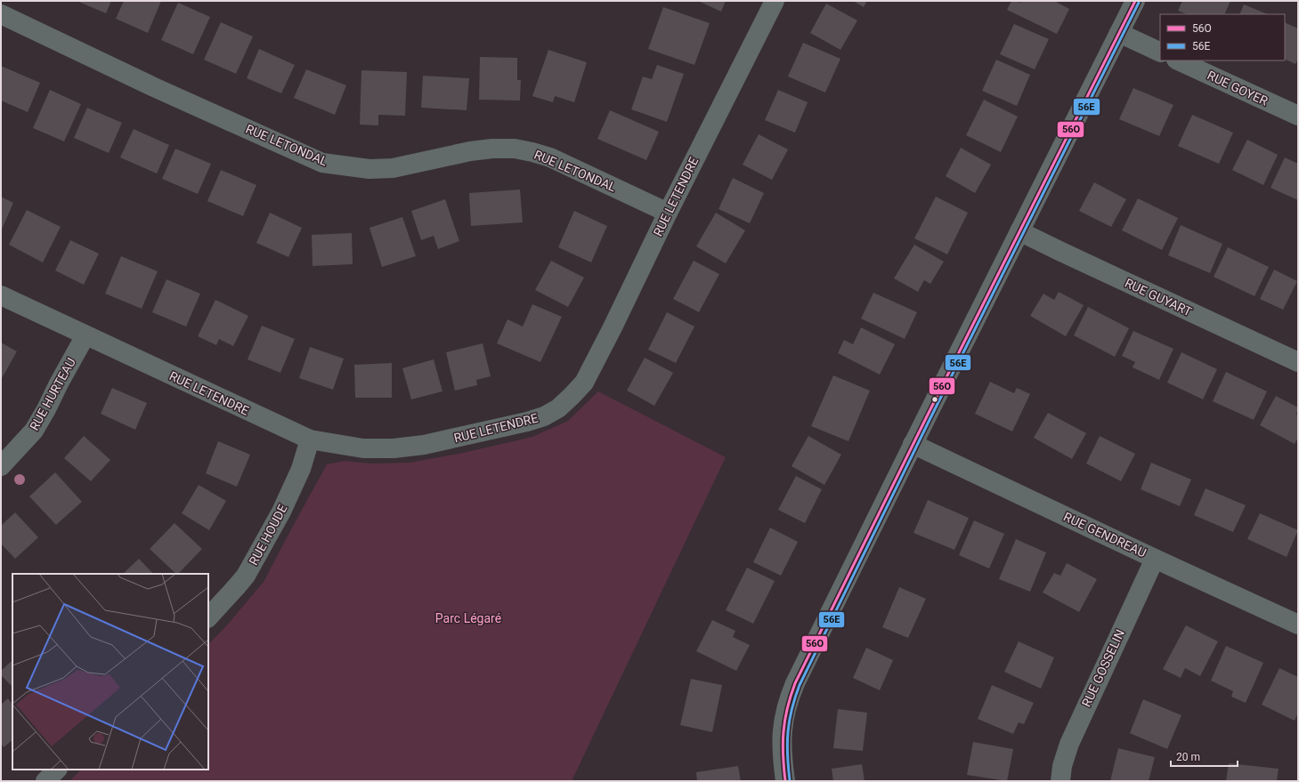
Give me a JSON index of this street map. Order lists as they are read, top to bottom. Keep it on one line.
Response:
{"streets":{"street":["RUE GOYER","RUE LETONDAL","RUE LETENDRE","RUE GUYART","RUE HURTEAU","RUE HOUDE","RUE GENDREAU","RUE GOSSELIN"]},"crossings":[["RUE LETONDAL","RUE LETENDRE"],["RUE LETENDRE","RUE HURTEAU"],["RUE LETENDRE","RUE HOUDE"],["RUE GENDREAU","RUE GOSSELIN"]],"parks":["Parc Légaré"],"lines":["transit line 56O","transit line 56E"],"legend":["56O","56E"],"scale_bar":"20 m"}
